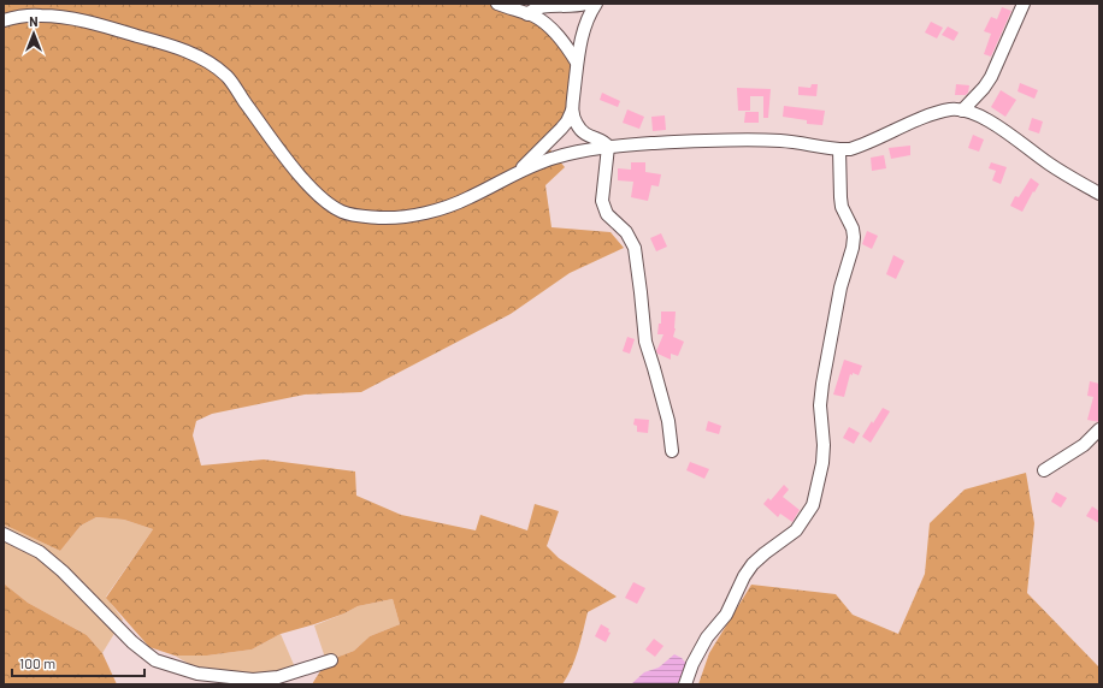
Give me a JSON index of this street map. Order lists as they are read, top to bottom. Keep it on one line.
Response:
{"scale_bar":"100 m","north":"top"}
